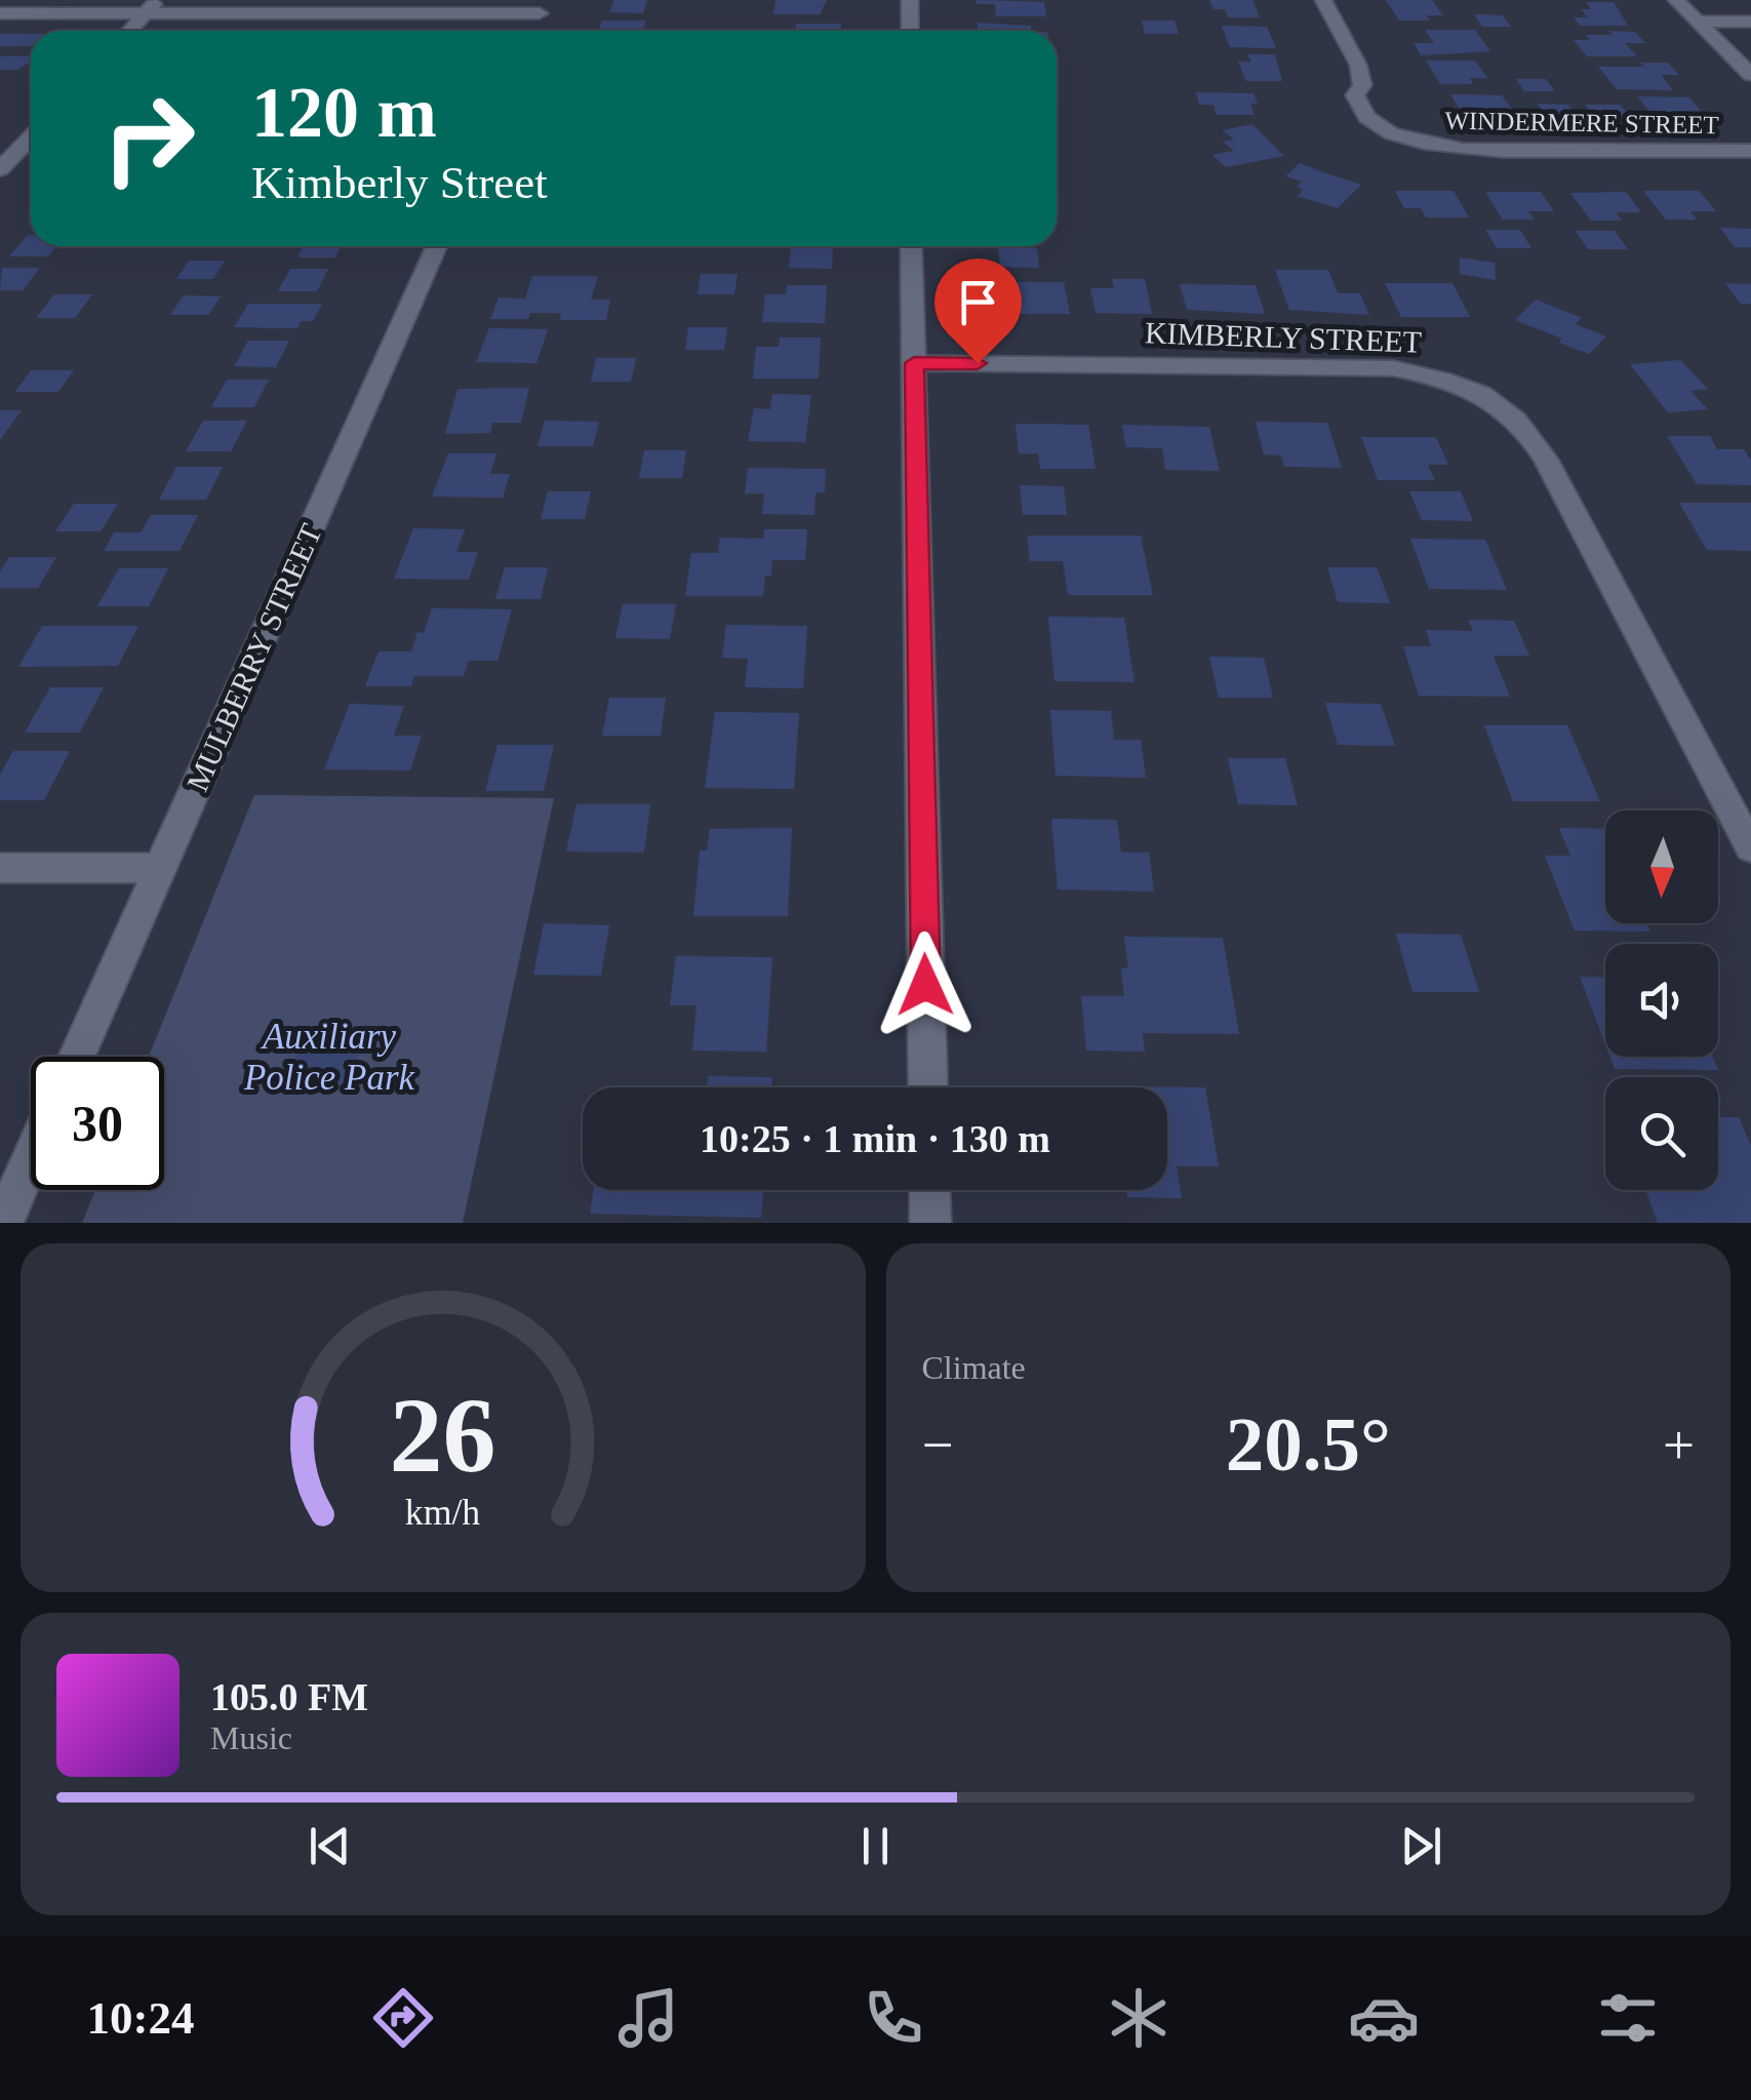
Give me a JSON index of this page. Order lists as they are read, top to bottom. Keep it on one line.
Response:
{"streets":{"street":["WINDERMERE STREET","KIMBERLY STREET","MULBERRY STREET"]},"parks":["Auxiliary Police Park"],"north":"bottom","page":{"turn":["120 m","Kimberly Street"],"limit":"30","trip":"10:25 · 1 min · 130 m","tile":"Climate","heat":["−","20.5°","+"],"song":["105.0 FM","Music"],"tabs":"10:24","gauge":["26","km/h"]}}
